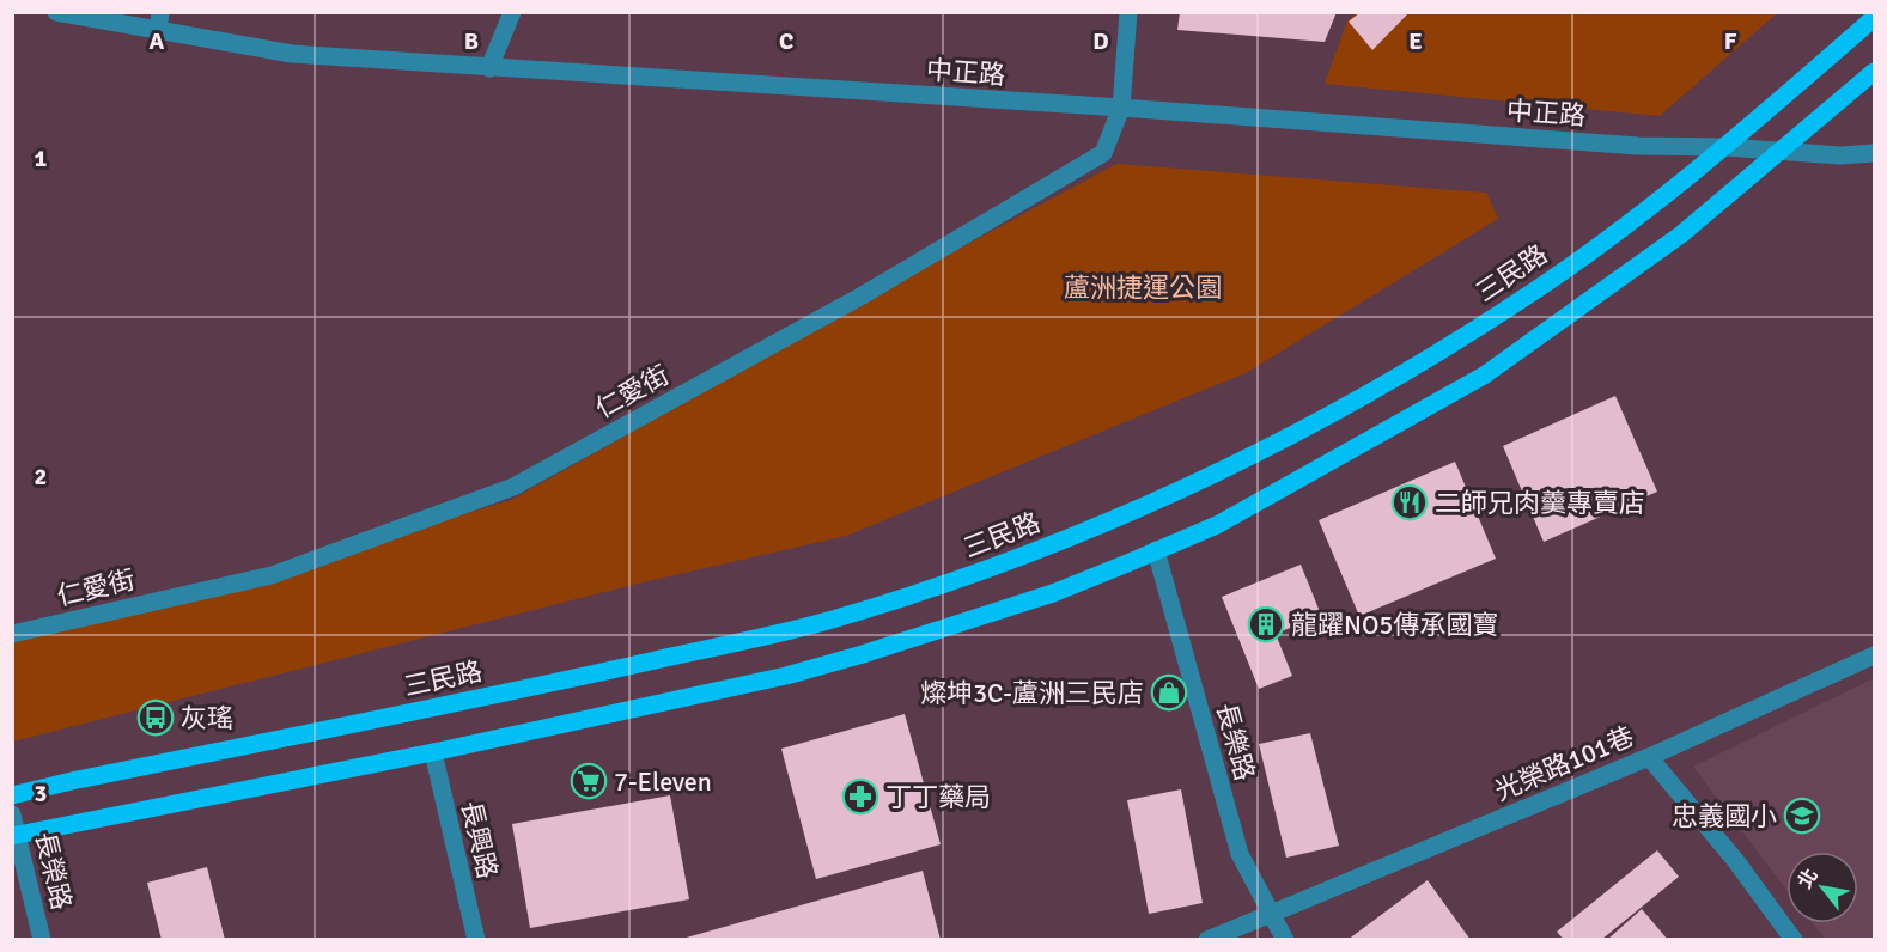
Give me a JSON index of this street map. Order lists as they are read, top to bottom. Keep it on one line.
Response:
{"streets":{"main road":["三民路"],"street":["中正路","仁愛街","長樂路","光榮路101巷","長興路","長榮路"]},"crossings":[["中正路","三民路"],["中正路","仁愛街"],["長樂路","光榮路101巷"]],"parks":["蘆洲捷運公園"],"places":{"restaurant":["二師兄肉羹專賣店"],"building":["龍躍NO5傳承國寶"],"shop":["燦坤3C-蘆洲三民店"],"bus stop":["灰瑤"],"supermarket":["7-Eleven"],"pharmacy":["丁丁藥局"],"school or university":["忠義國小"]},"north":"top left","grid":{"columns":["A","B","C","D","E","F"],"rows":["1","2","3"]}}
